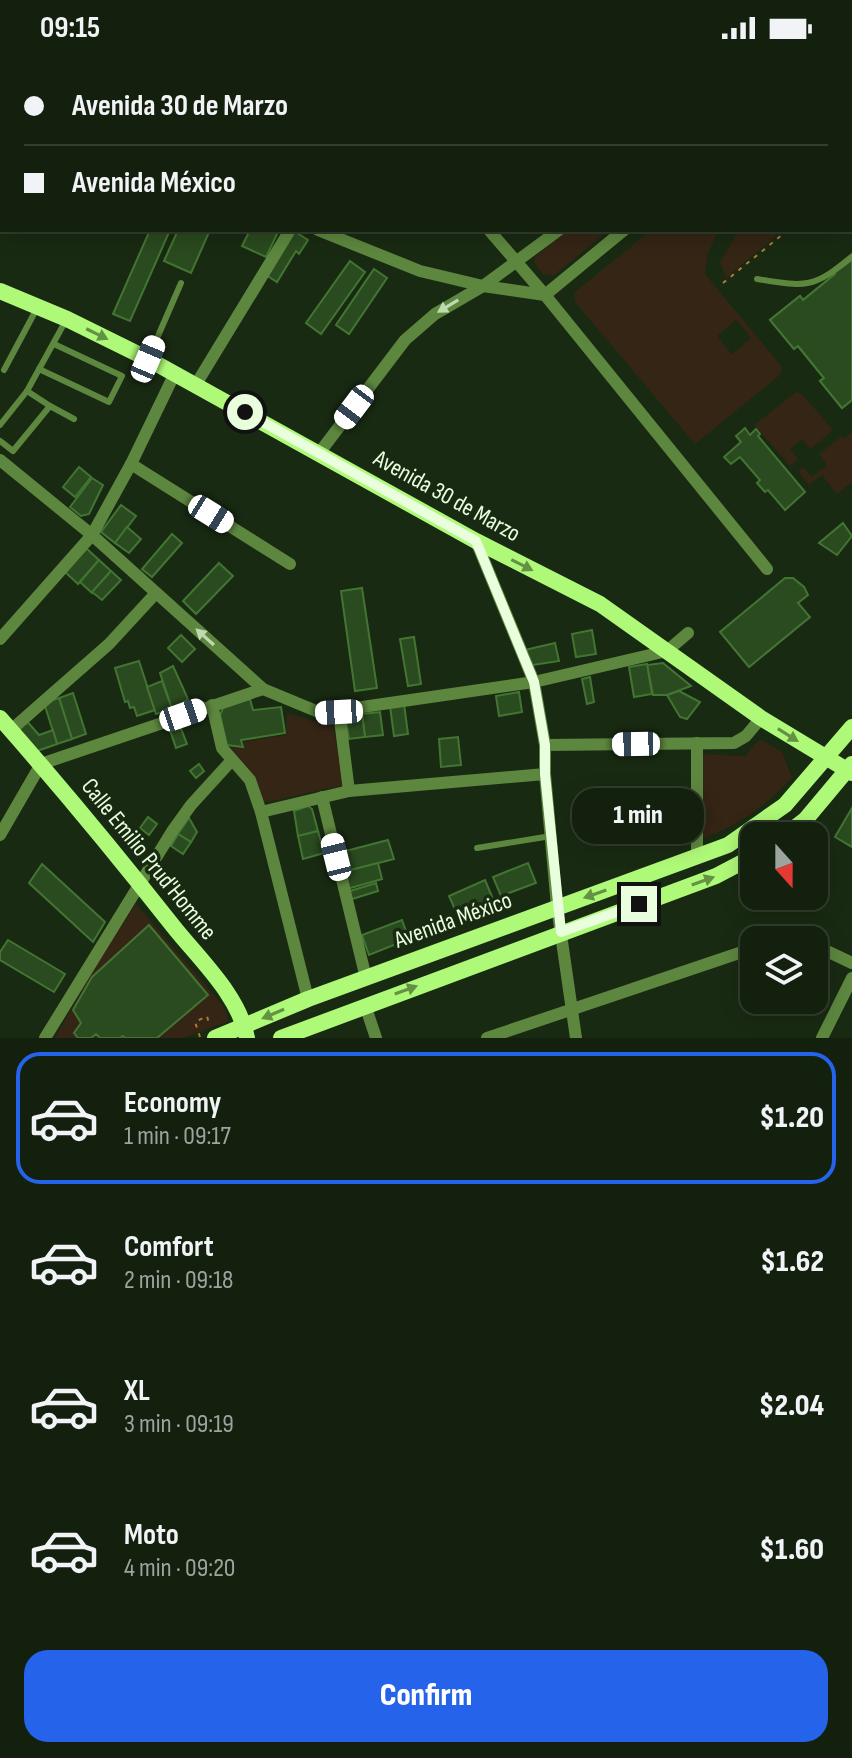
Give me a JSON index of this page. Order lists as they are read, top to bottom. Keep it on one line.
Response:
{"streets":{"main road":["Avenida 30 de Marzo","Calle Emilio Prud'Homme","Avenida México"]},"crossings":[["Avenida 30 de Marzo","Avenida México"],["Calle Emilio Prud'Homme","Avenida México"]],"one_way":["Avenida 30 de Marzo"],"north":"bottom","page":{"status":"09:15","banner":["Avenida 30 de Marzo","Avenida México"],"bubble":"1 min","list":[{"name":"Economy","note":"1 min · 09:17","value":"$1.20"},{"name":"Comfort","note":"2 min · 09:18","value":"$1.62"},{"name":"XL","note":"3 min · 09:19","value":"$2.04"},{"name":"Moto","note":"4 min · 09:20","value":"$1.60"}],"buttons":"Confirm"}}
